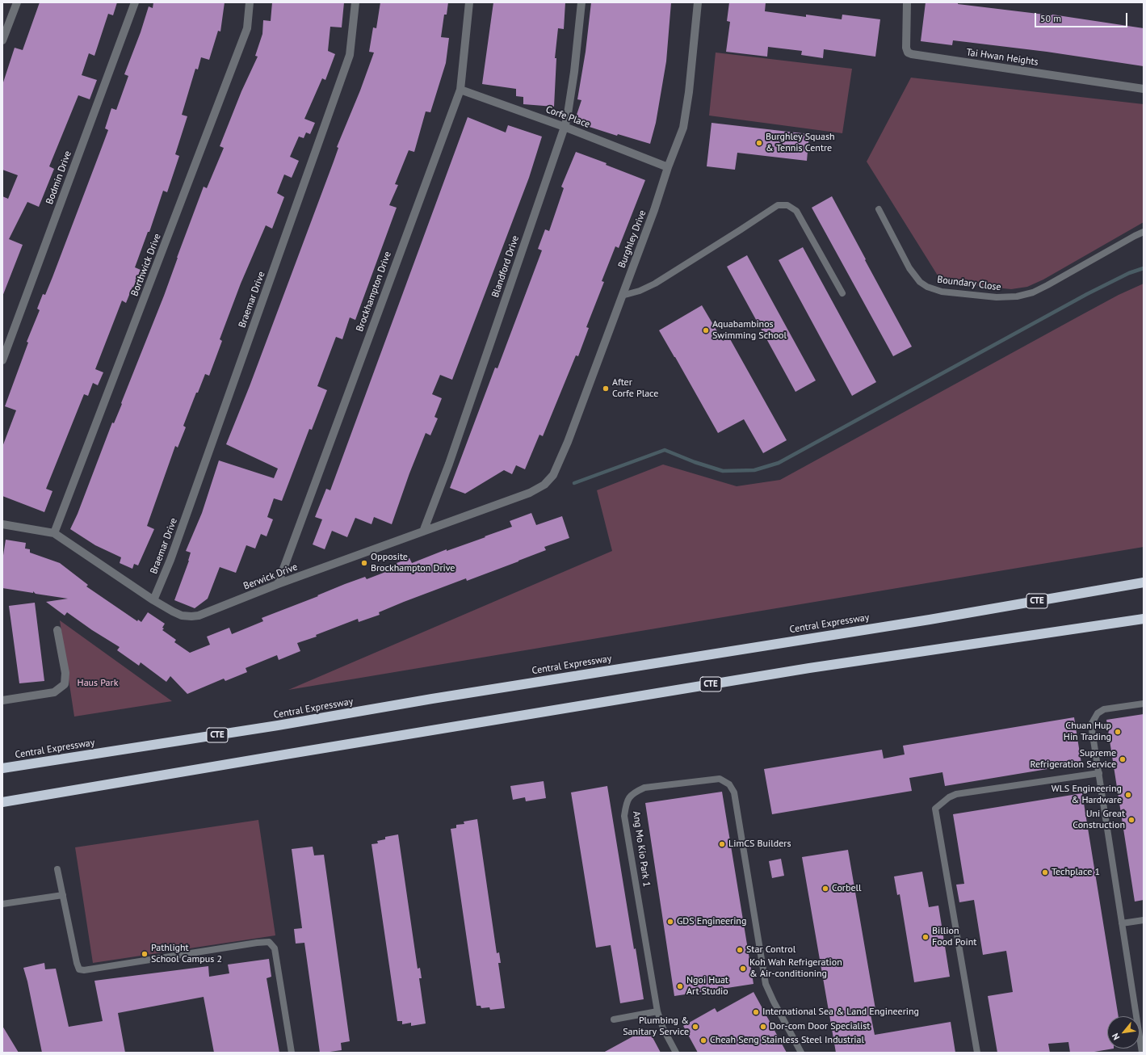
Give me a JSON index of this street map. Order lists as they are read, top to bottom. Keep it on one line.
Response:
{"streets":{"highway":["CTE","Central Expressway"],"street":["Tai Hwan Heights","Corfe Place","Bodmin Drive","Burghley Drive","Borthwick Drive","Blandford Drive","Brockhampton Drive","Braemar Drive","Berwick Drive"],"lane":["Boundary Close","Ang Mo Kio Park 1"]},"crossings":[["Corfe Place","Burghley Drive"],["Corfe Place","Blandford Drive"],["Corfe Place","Brockhampton Drive"],["Burghley Drive","Berwick Drive"],["Borthwick Drive","Berwick Drive"],["Blandford Drive","Berwick Drive"],["Brockhampton Drive","Berwick Drive"],["Braemar Drive","Berwick Drive"]],"parks":["Haus Park"],"places":["Burghley Squash & Tennis Centre","Aquabambinos Swimming School","After Corfe Place","Opposite Brockhampton Drive","Chuan Hup Hin Trading","Supreme Refrigeration Service","WLS Engineering & Hardware","Uni Great Construction","LimCS Builders","Techplace 1","Corbell","GDS Engineering","Billion Food Point","Star Control","Pathlight School Campus 2","Koh Wah Refrigeration & Air-conditioning","Ngoi Huat Art Studio","International Sea & Land Engineering","Plumbing & Sanitary Service","Dor-com Door Specialist","Cheah Seng Stainless Steel Industrial"],"scale_bar":"50 m","north":"bottom left"}
